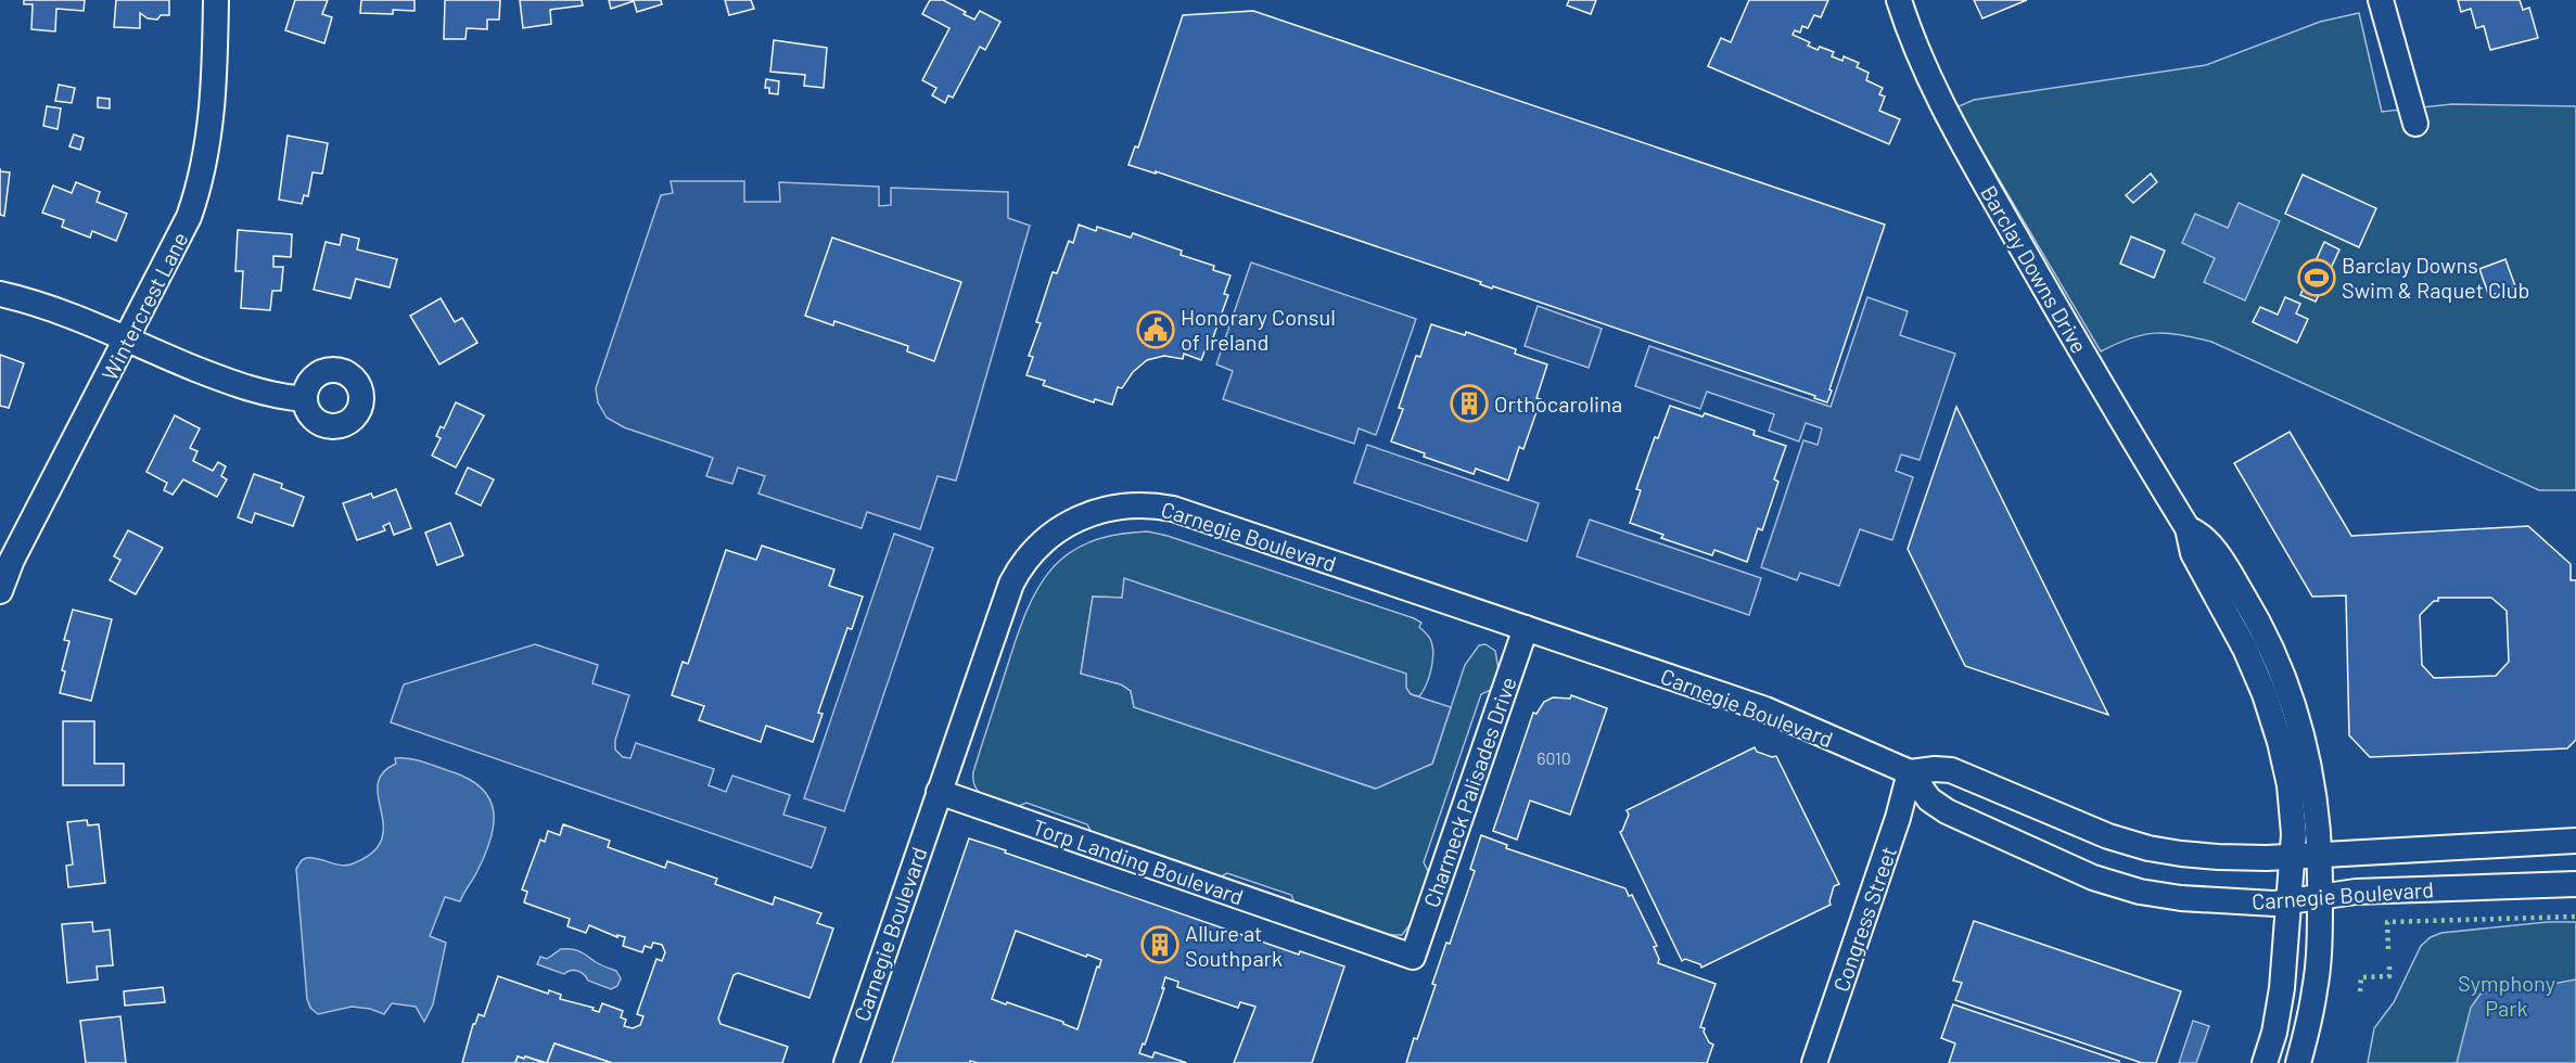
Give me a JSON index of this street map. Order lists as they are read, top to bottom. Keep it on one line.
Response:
{"streets":{"street":["Barclay Downs Drive","Wintercrest Lane","Carnegie Boulevard","Charmeck Palisades Drive","Torp Landing Boulevard","Congress Street"]},"crossings":[["Barclay Downs Drive","Carnegie Boulevard"],["Carnegie Boulevard","Charmeck Palisades Drive"],["Carnegie Boulevard","Torp Landing Boulevard"],["Carnegie Boulevard","Congress Street"],["Charmeck Palisades Drive","Torp Landing Boulevard"]],"parks":["Symphony Park"],"places":{"sports":["Barclay Downs Swim & Raquet Club"],"public building":["Honorary Consul of Ireland"],"building":["Orthocarolina","Allure at Southpark"]},"house_numbers":["6010"]}
